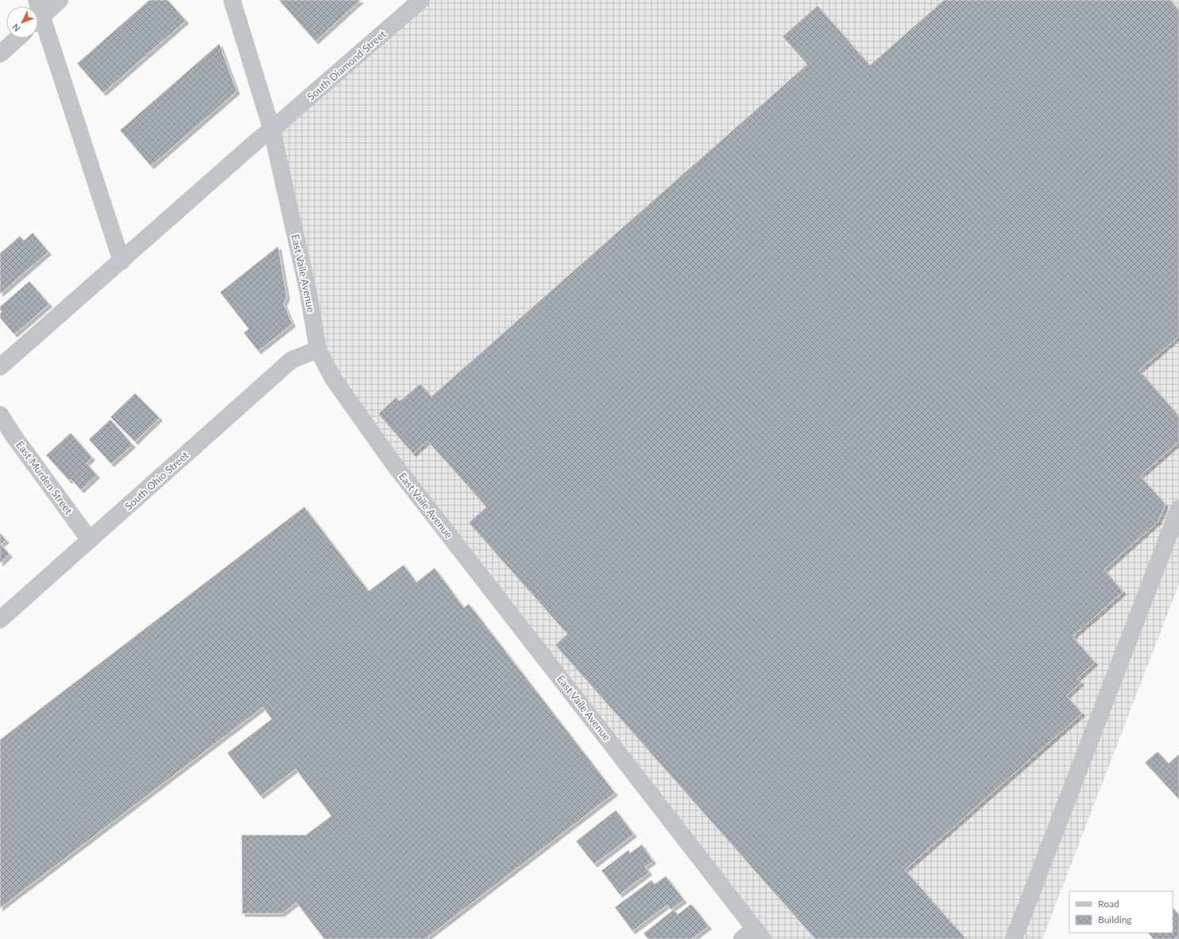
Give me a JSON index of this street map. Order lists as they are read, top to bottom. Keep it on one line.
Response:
{"streets":{"street":["South Diamond Street","East Vaile Avenue","East Murden Street","South Ohio Street"]},"crossings":[["South Diamond Street","East Vaile Avenue"],["East Vaile Avenue","South Ohio Street"],["East Murden Street","South Ohio Street"]],"legend":["Road","Building"],"north":"bottom left"}
